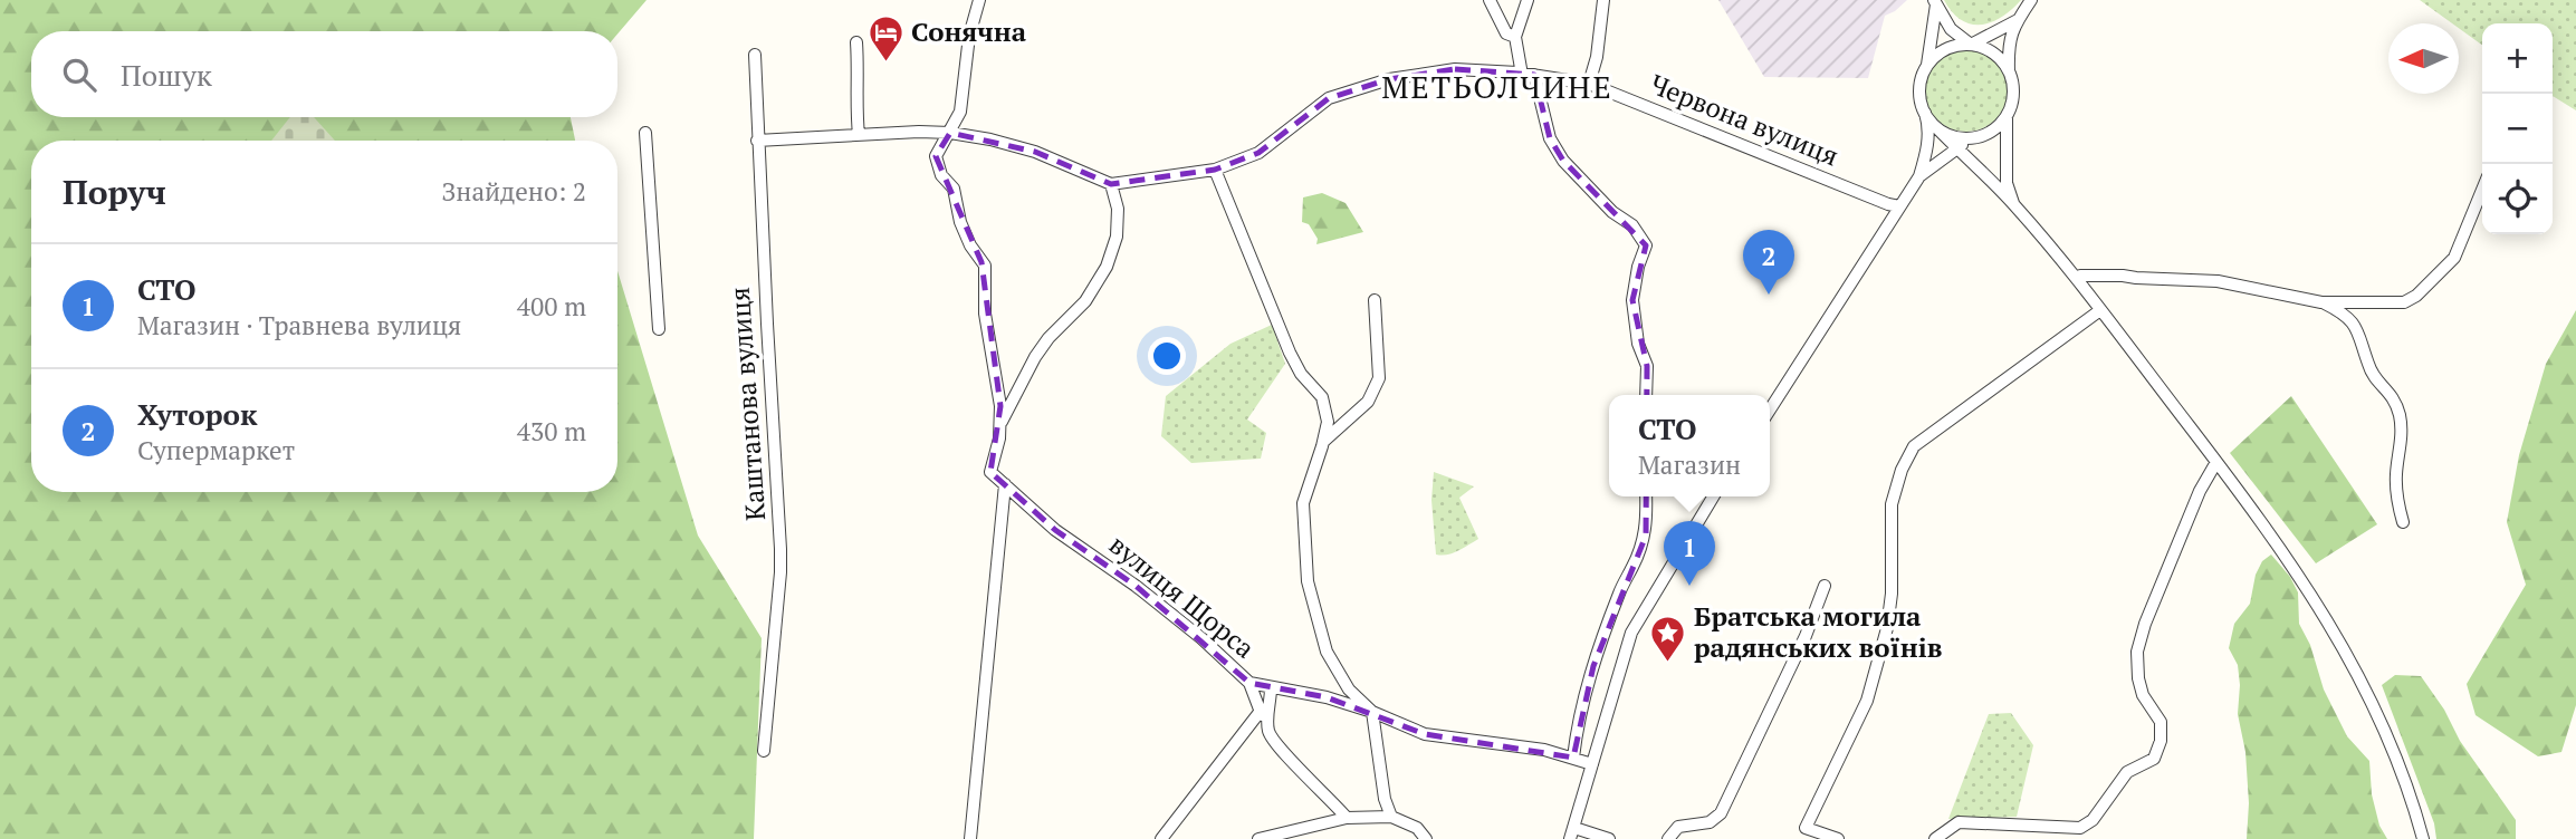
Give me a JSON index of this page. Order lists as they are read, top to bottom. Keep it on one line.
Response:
{"streets":{"street":["Червона вулиця","Каштанова вулиця","вулиця Щорса"]},"crossings":[["Червона вулиця","вулиця Щорса"]],"districts":["МЕТЬОЛЧИНЕ"],"places":{"hotel":["Сонячна"],"place":["Братська могила радянських воїнів"]},"north":"left","page":{"map_buttons":["+","−"],"search":"Пошук","heading":["Поруч","Знайдено: 2"],"pins":["2","1"],"list":[{"mark":"1","name":"СТО","note":"Магазин · Травнева вулиця","value":"400 m"},{"mark":"2","name":"Хуторок","note":"Супермаркет","value":"430 m"}],"popup":["СТО","Магазин"]}}
